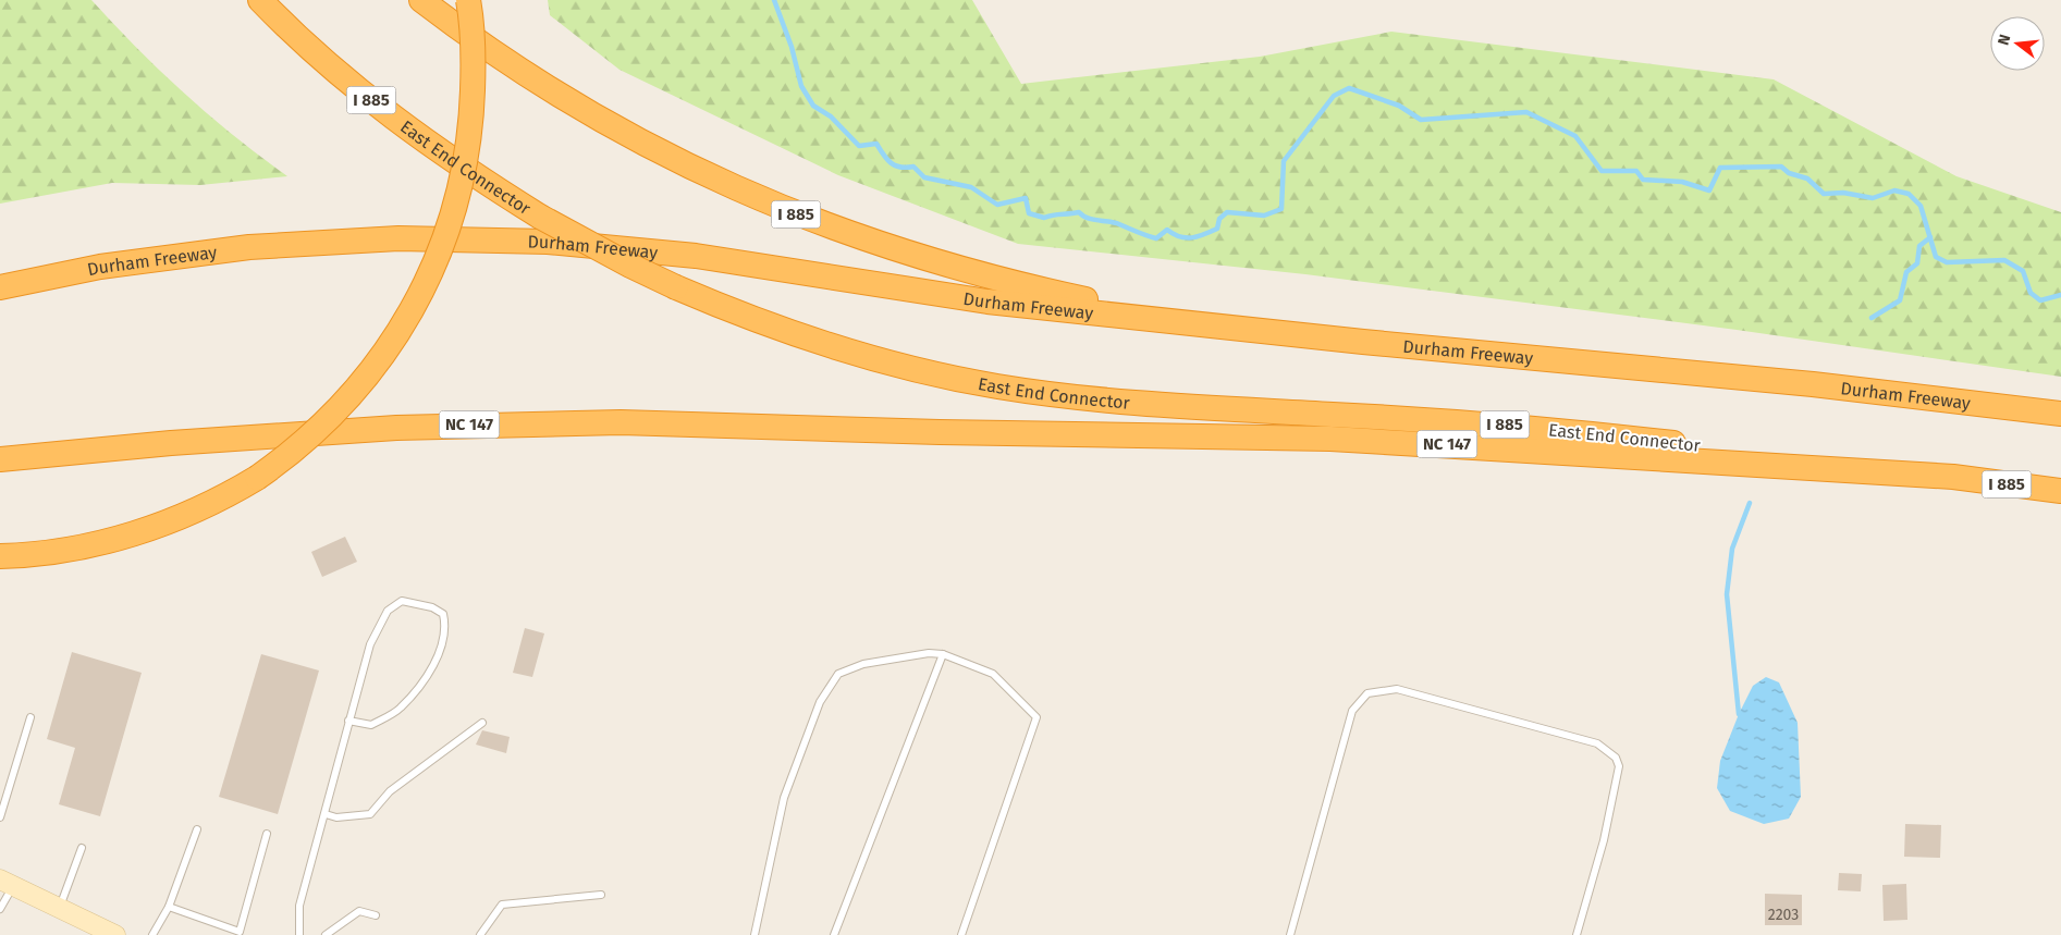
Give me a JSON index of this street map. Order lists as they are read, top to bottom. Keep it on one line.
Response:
{"streets":{"highway":["I 885","East End Connector","Durham Freeway","NC 147"]},"crossings":[["I 885","East End Connector"],["I 885","Durham Freeway"],["I 885","NC 147"],["East End Connector","NC 147"]],"house_numbers":["2203"],"north":"left"}
